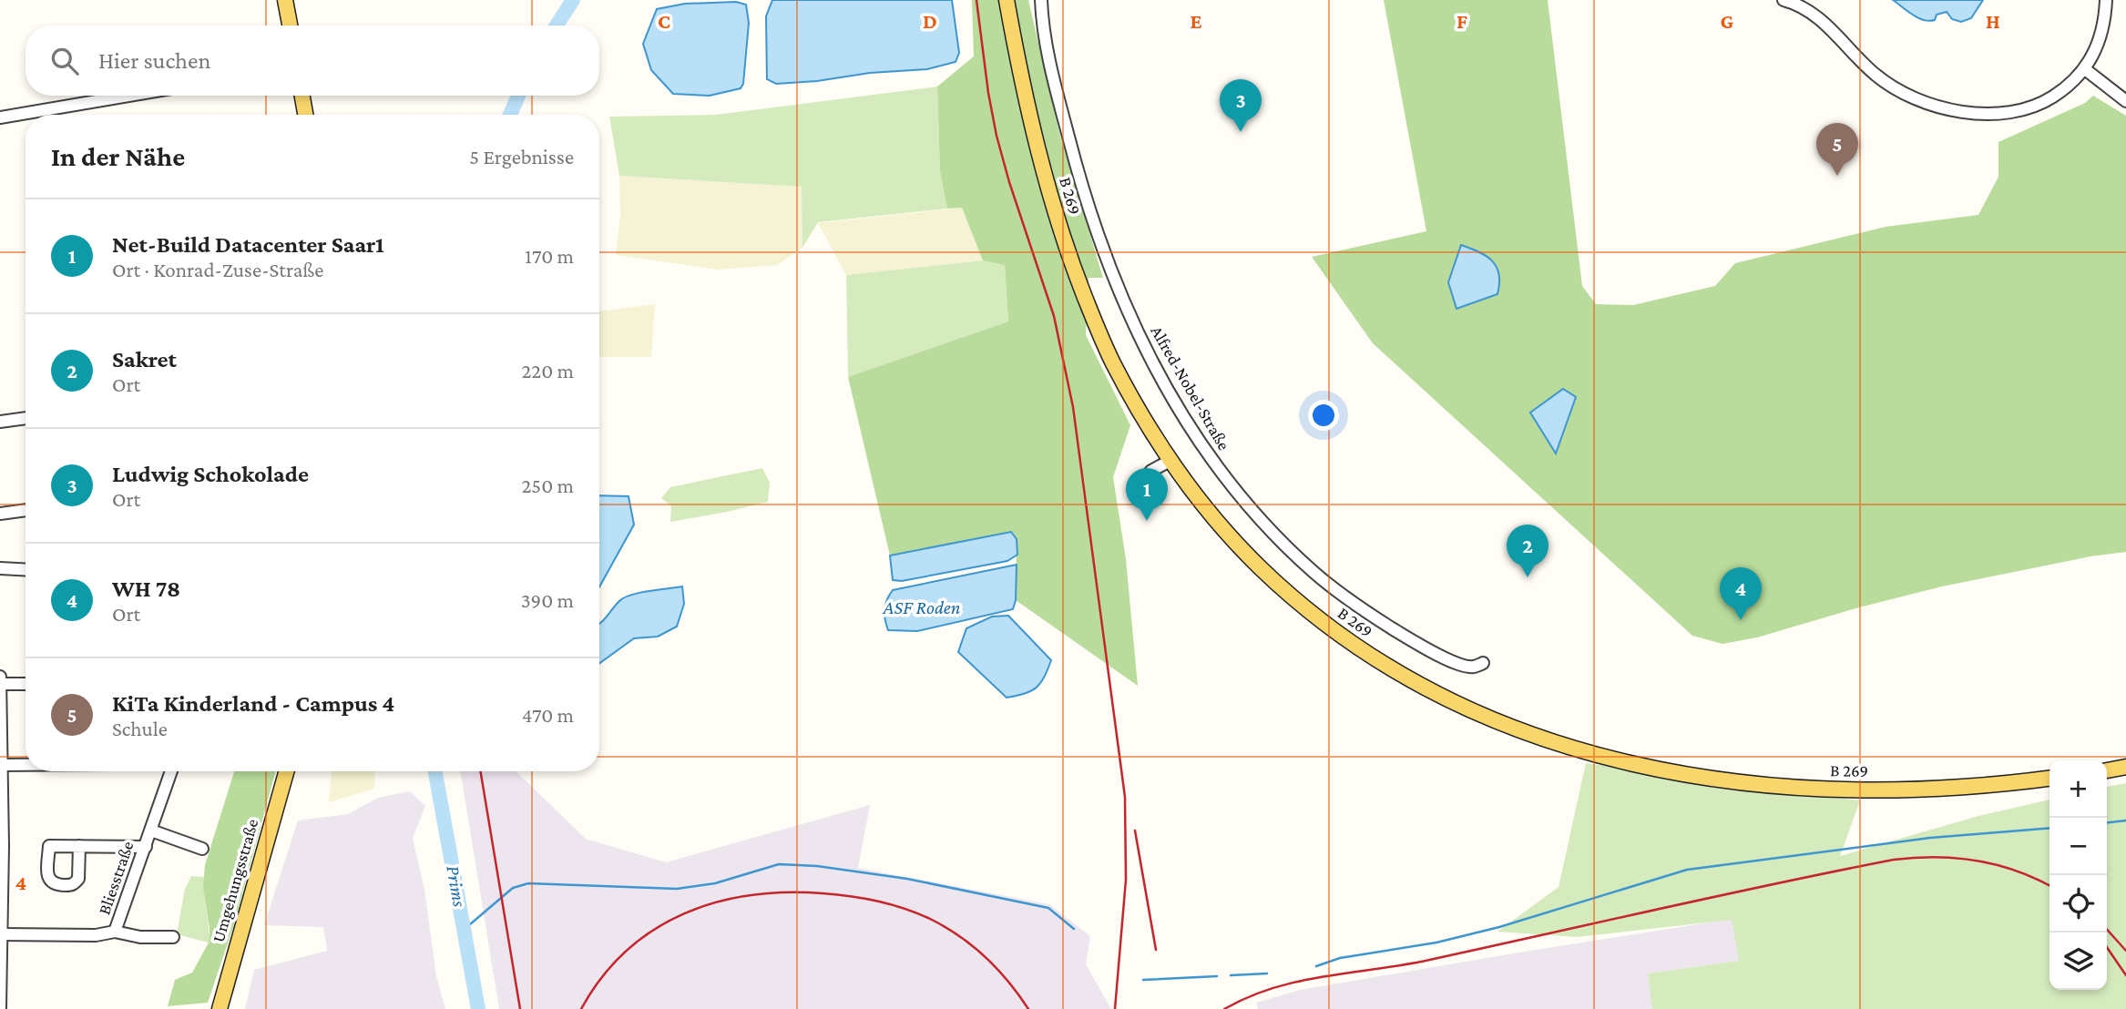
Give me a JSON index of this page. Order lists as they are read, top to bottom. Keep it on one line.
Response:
{"streets":{"main road":["B 269","Umgehungsstraße"],"street":["Alfred-Nobel-Straße","Bliesstraße"]},"water":["ASF Roden","Prims"],"page":{"search":"Hier suchen","pins":["3","5","1","2","4"],"heading":["In der Nähe","5 Ergebnisse"],"list":[{"mark":"1","name":"Net-Build Datacenter Saar1","note":"Ort · Konrad-Zuse-Straße","value":"170 m"},{"mark":"2","name":"Sakret","note":"Ort","value":"220 m"},{"mark":"3","name":"Ludwig Schokolade","note":"Ort","value":"250 m"},{"mark":"4","name":"WH 78","note":"Ort","value":"390 m"},{"mark":"5","name":"KiTa Kinderland - Campus 4","note":"Schule","value":"470 m"}],"map_buttons":["+","−"]},"grid":{"columns":["C","D","E","F","G","H"],"rows":["4"]}}
